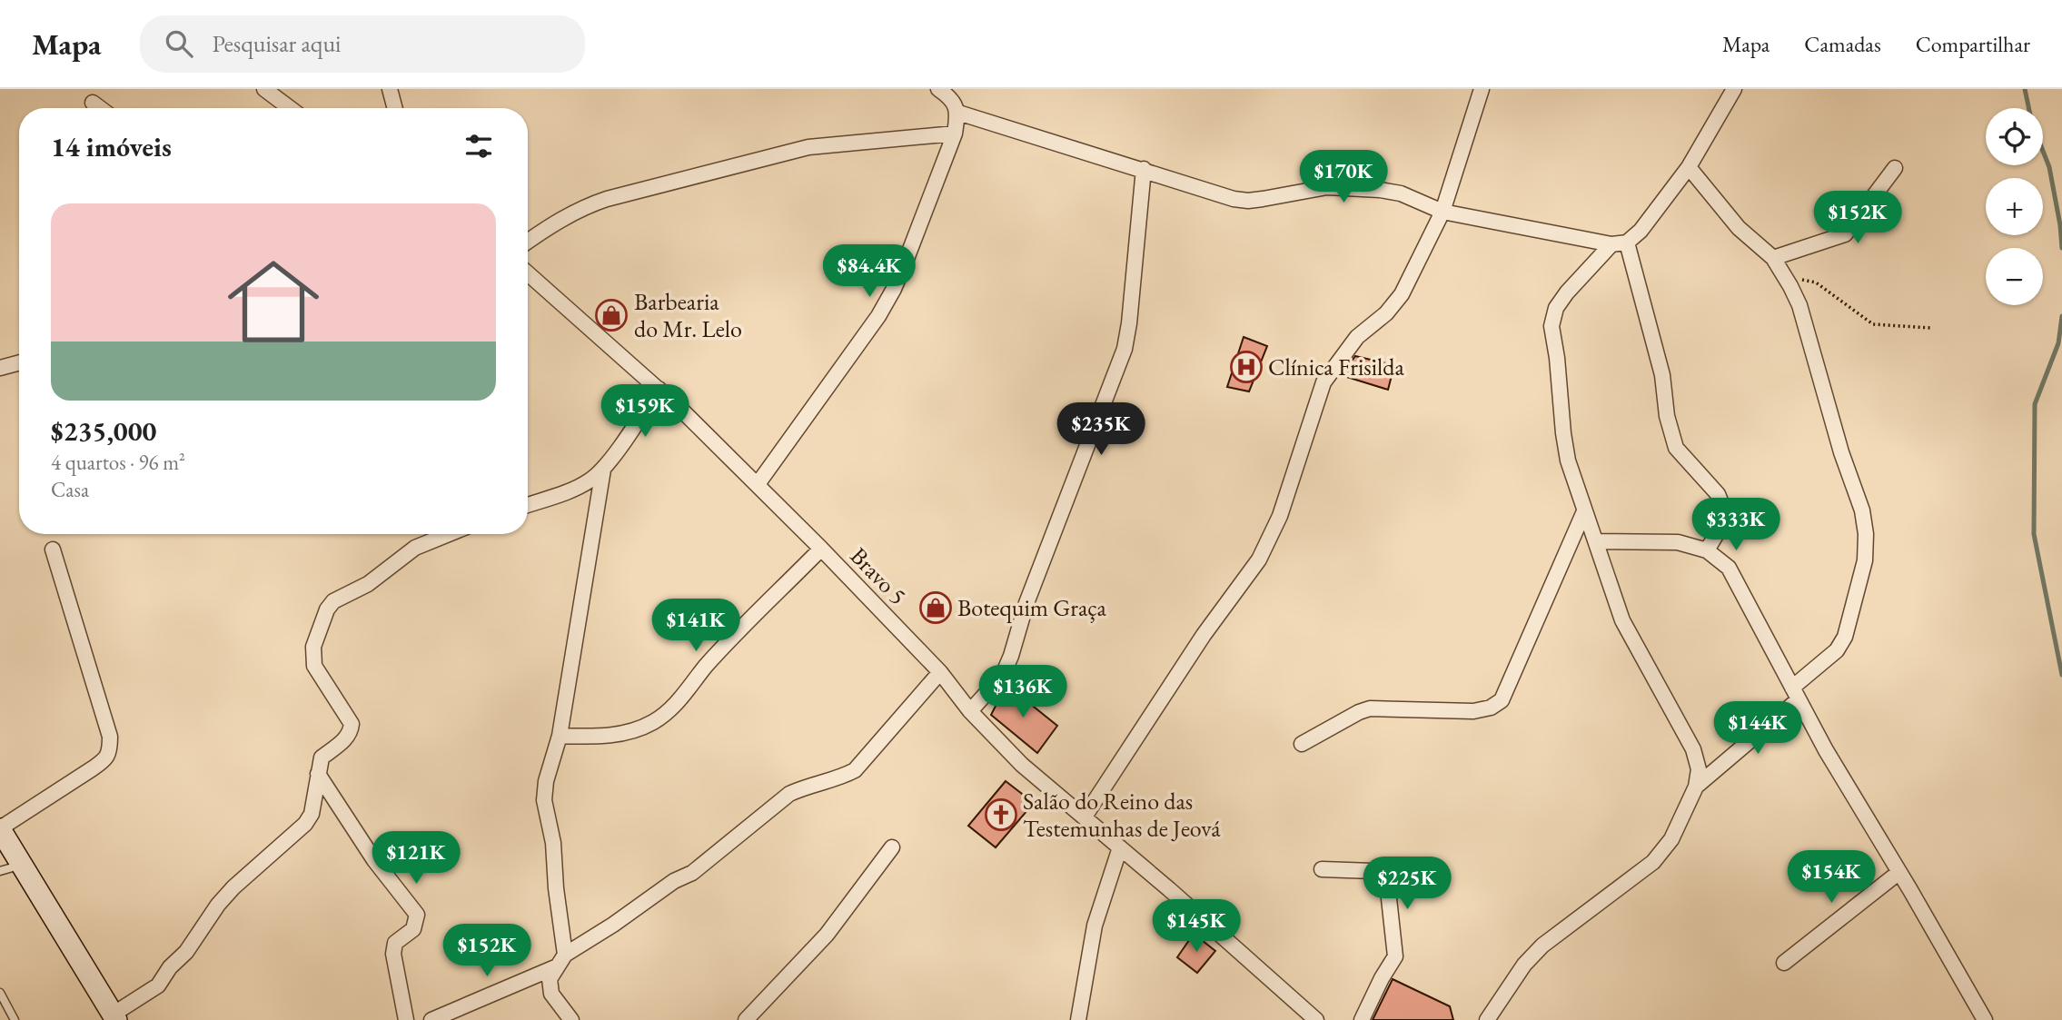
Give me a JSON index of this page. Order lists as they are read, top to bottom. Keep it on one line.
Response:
{"streets":{"street":["Bravo 5"]},"places":{"shop":["Barbearia do Mr. Lelo","Botequim Graça"],"hospital":["Clínica Frisilda"],"church":["Salão do Reino das Testemunhas de Jeová"]},"page":{"header":"Mapa","search":"Pesquisar aqui","nav":["Mapa","Camadas","Compartilhar"],"map_buttons":["+","−"],"heading":"14 imóveis","price":["$170K","$152K","$84.4K","$159K","$235K","$333K","$141K","$136K","$144K","$121K","$154K","$225K","$145K","$152K"],"list":[{"name":"$235,000","note":"4 quartos · 96 m² · Casa"}]}}
